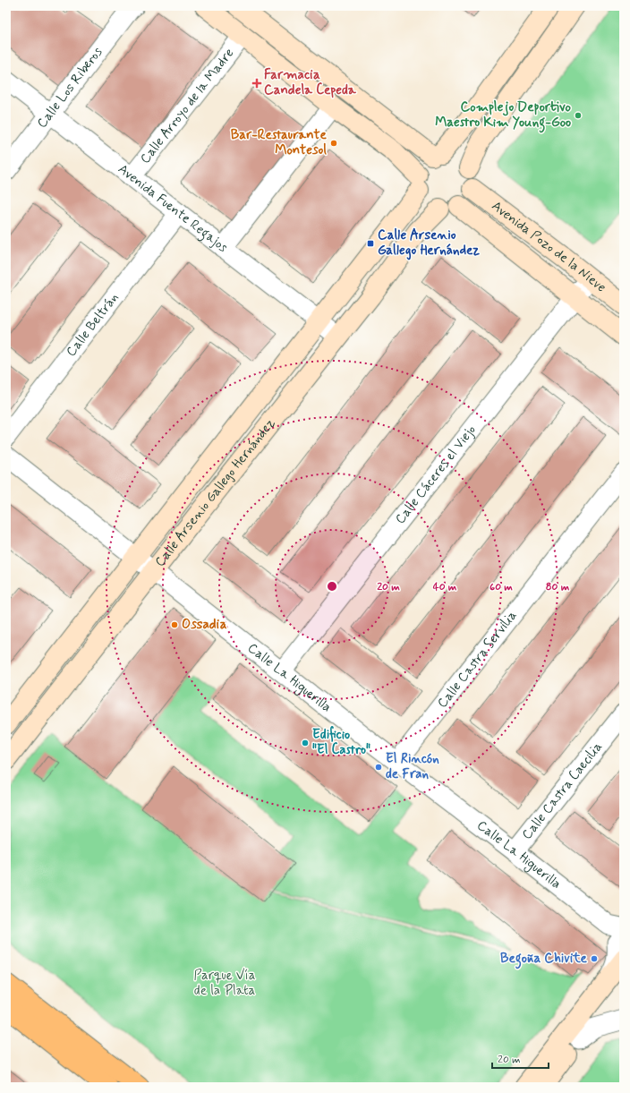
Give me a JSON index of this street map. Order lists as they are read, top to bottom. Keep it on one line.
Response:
{"streets":{"main road":["Avenida Pozo de la Nieve","Calle Arsenio Gallego Hernández"],"street":["Calle Los Riberos","Calle Arroyo de la Madre","Avenida Fuente Regajos","Calle Beltrán","Calle Cáceres el Viejo","Calle Castra Servilia","Calle La Higuerilla","Calle Castra Caecilia"]},"crossings":[["Calle Los Riberos","Avenida Fuente Regajos"],["Calle Arroyo de la Madre","Avenida Fuente Regajos"],["Avenida Fuente Regajos","Calle Beltrán"],["Avenida Fuente Regajos","Calle Arsenio Gallego Hernández"],["Avenida Pozo de la Nieve","Calle Cáceres el Viejo"],["Avenida Pozo de la Nieve","Calle Arsenio Gallego Hernández"],["Calle Cáceres el Viejo","Calle La Higuerilla"],["Calle Arsenio Gallego Hernández","Calle La Higuerilla"],["Calle Castra Servilia","Calle La Higuerilla"],["Calle La Higuerilla","Calle Castra Caecilia"]],"parks":["Parque Vía de la Plata"],"places":{"health":["Farmacia Candela Cepeda"],"other":["Complejo Deportivo Maestro Kim Young-Goo","Bar-Restaurante Montesol","Ossadia","Edificio \"El Castro\"","El Rincón de Fran","Begoña Chivite"],"transit":["Calle Arsenio Gallego Hernández"]},"scale_bar":"20 m","rings":["20 m","40 m","60 m","80 m"]}
